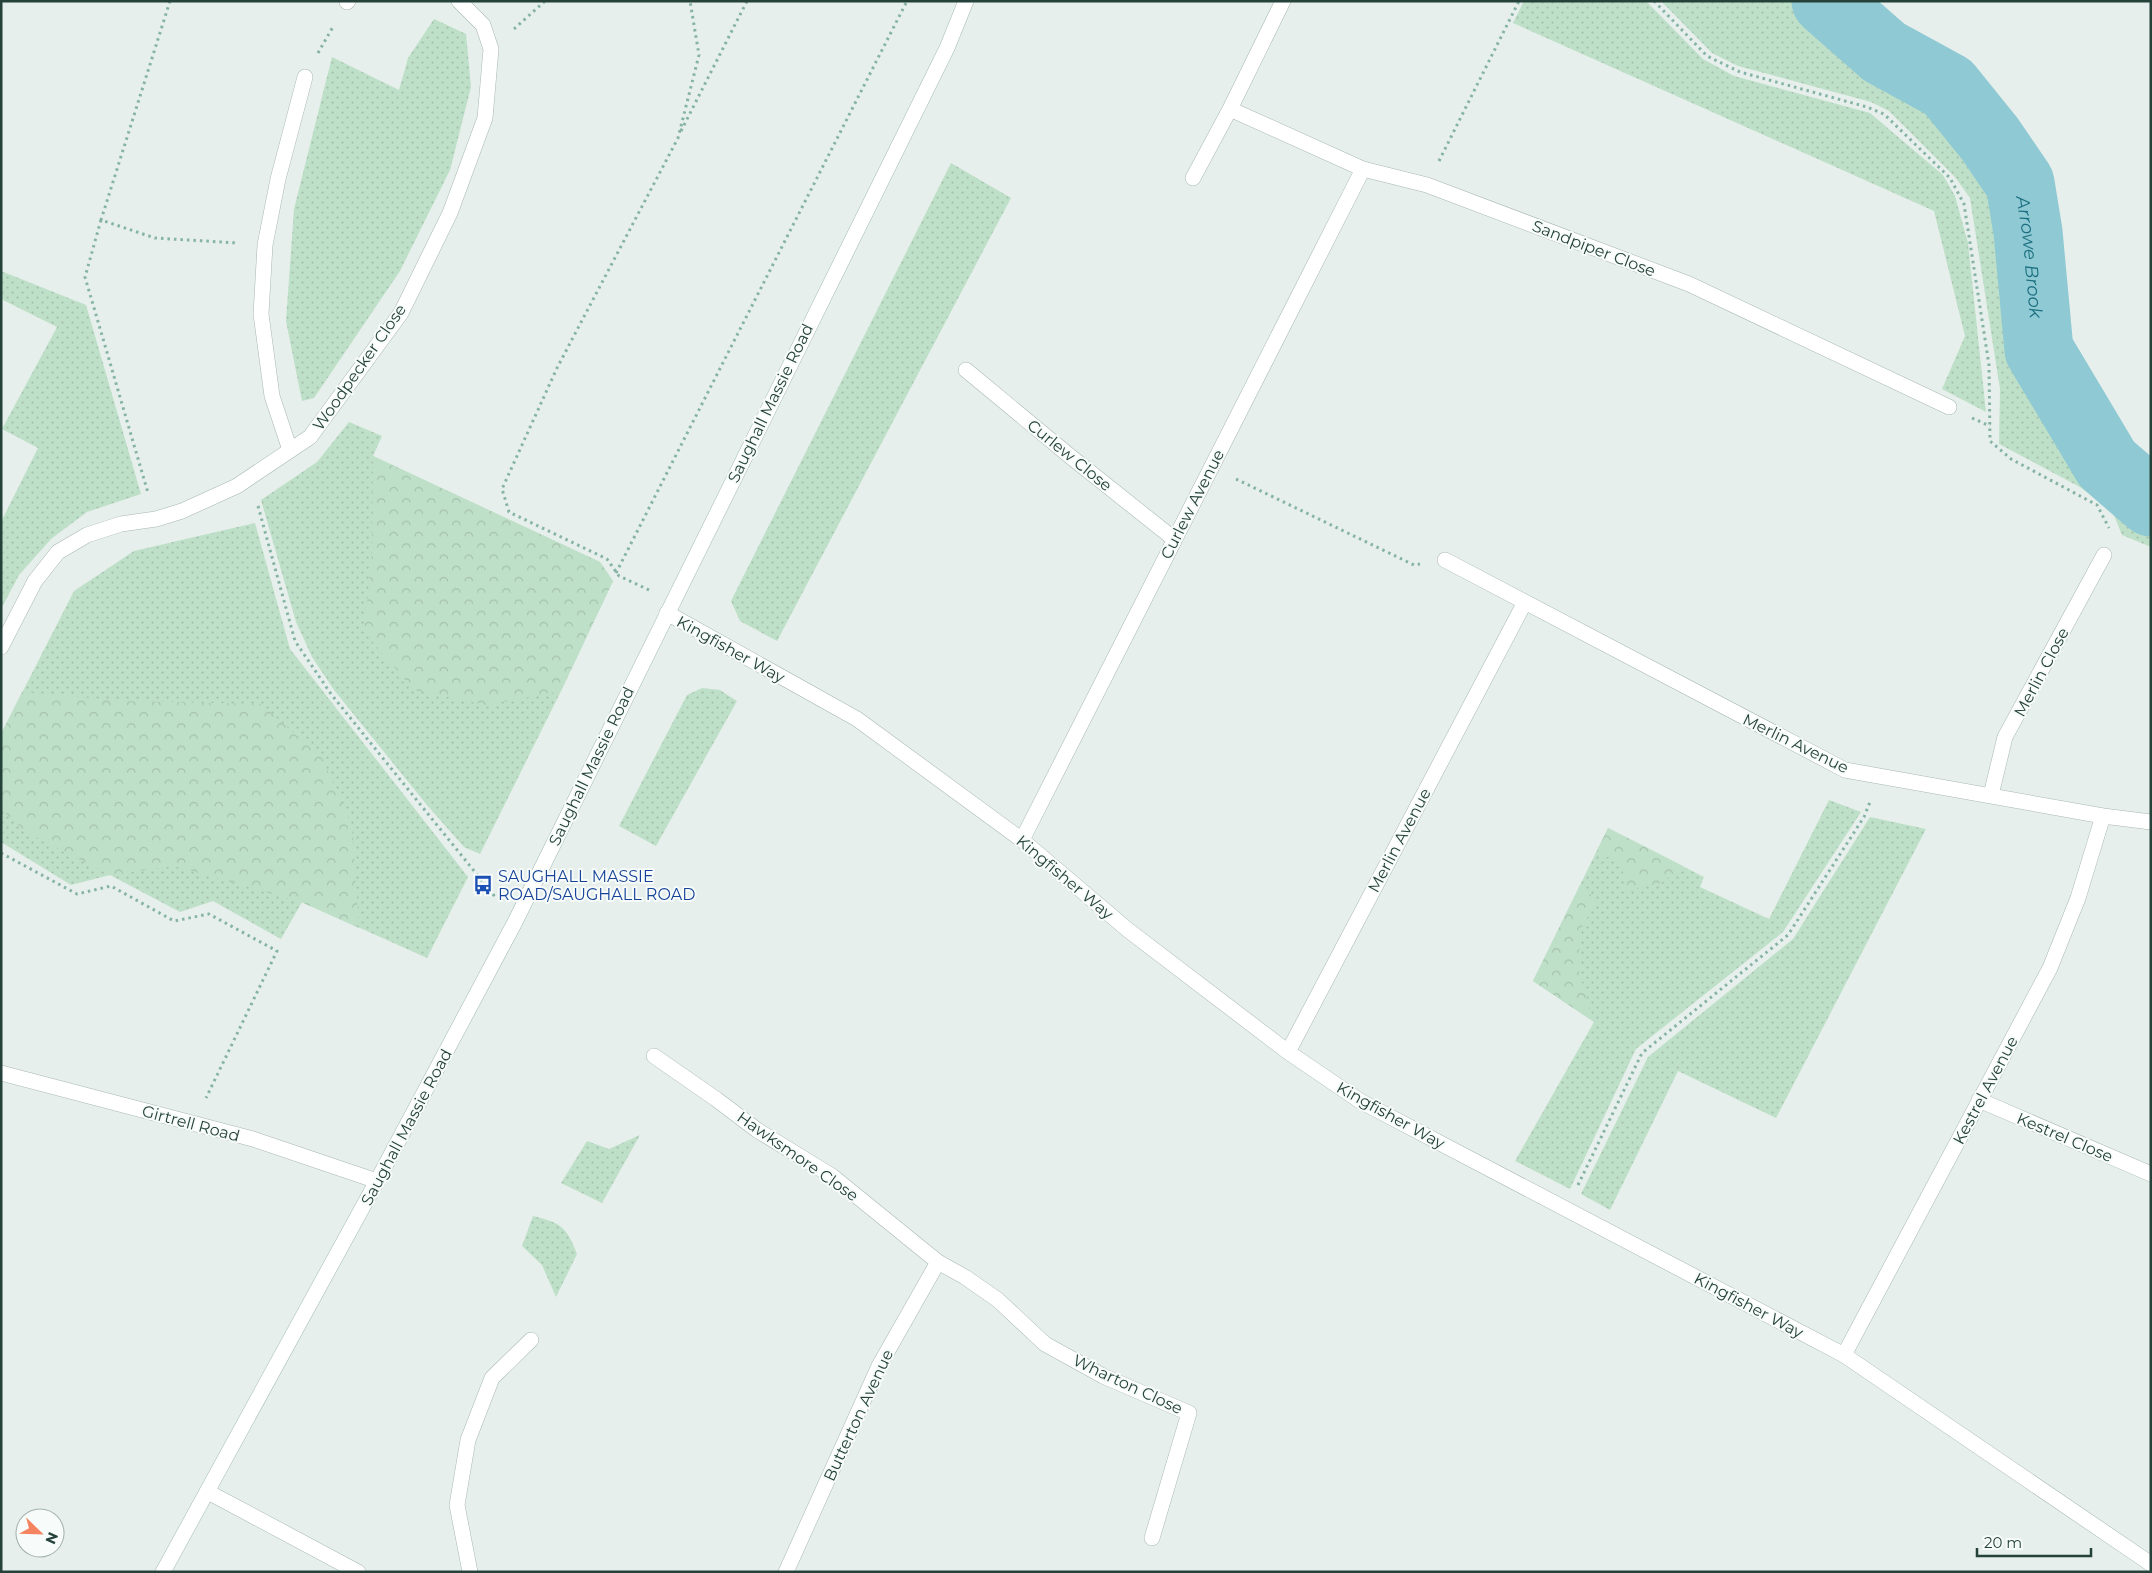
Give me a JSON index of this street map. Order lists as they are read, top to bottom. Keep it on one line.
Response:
{"streets":{"street":["Sandpiper Close","Woodpecker Close","Saughall Massie Road","Curlew Close","Curlew Avenue","Kingfisher Way","Merlin Close","Merlin Avenue","Kestrel Avenue","Girtrell Road","Kestrel Close","Hawksmore Close","Wharton Close","Butterton Avenue"]},"crossings":[["Sandpiper Close","Curlew Avenue"],["Saughall Massie Road","Kingfisher Way"],["Saughall Massie Road","Girtrell Road"],["Curlew Close","Curlew Avenue"],["Curlew Avenue","Kingfisher Way"],["Kingfisher Way","Merlin Avenue"],["Kingfisher Way","Kestrel Avenue"],["Merlin Close","Merlin Avenue"],["Merlin Avenue","Kestrel Avenue"],["Kestrel Avenue","Kestrel Close"],["Hawksmore Close","Wharton Close"],["Hawksmore Close","Butterton Avenue"],["Wharton Close","Butterton Avenue"]],"water":["Arrowe Brook"],"places":{"bus stop":["SAUGHALL MASSIE ROAD/SAUGHALL ROAD"]},"scale_bar":"20 m","north":"bottom right"}
